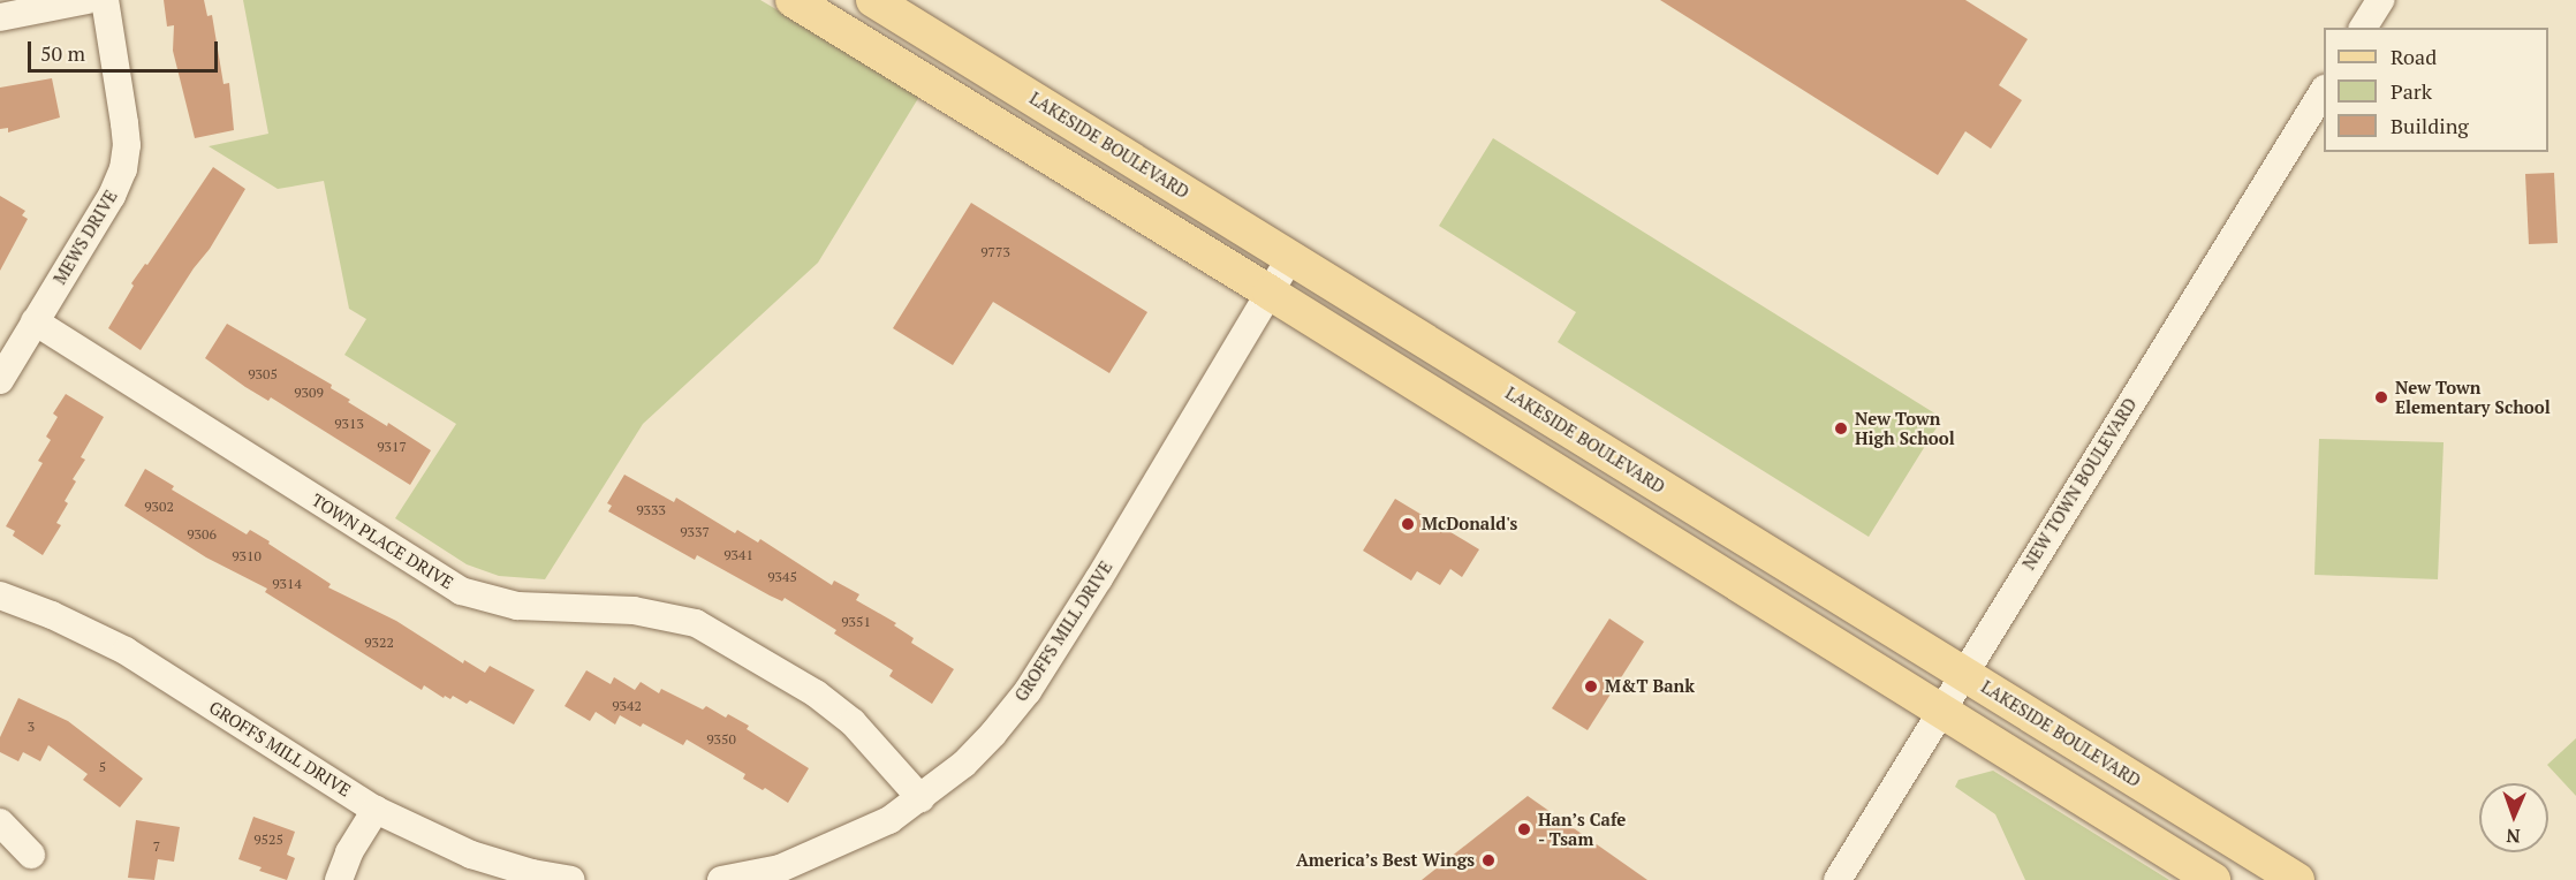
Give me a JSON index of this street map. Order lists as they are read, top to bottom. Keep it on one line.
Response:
{"streets":{"main road":["LAKESIDE BOULEVARD"],"street":["MEWS DRIVE","NEW TOWN BOULEVARD","TOWN PLACE DRIVE","GROFFS MILL DRIVE"]},"crossings":[["LAKESIDE BOULEVARD","NEW TOWN BOULEVARD"],["LAKESIDE BOULEVARD","GROFFS MILL DRIVE"],["MEWS DRIVE","TOWN PLACE DRIVE"],["TOWN PLACE DRIVE","GROFFS MILL DRIVE"]],"places":["New Town Elementary School","New Town High School","McDonald's","M&T Bank","Han’s Cafe - Tsam","America’s Best Wings"],"house_numbers":["9773","9305","9309","9313","9317","9302","9333","9337","9306","9341","9310","9345","9314","9351","9322","9342","3","9350","5","9525","7"],"legend":["Road","Park","Building"],"scale_bar":"50 m","north":"bottom"}
